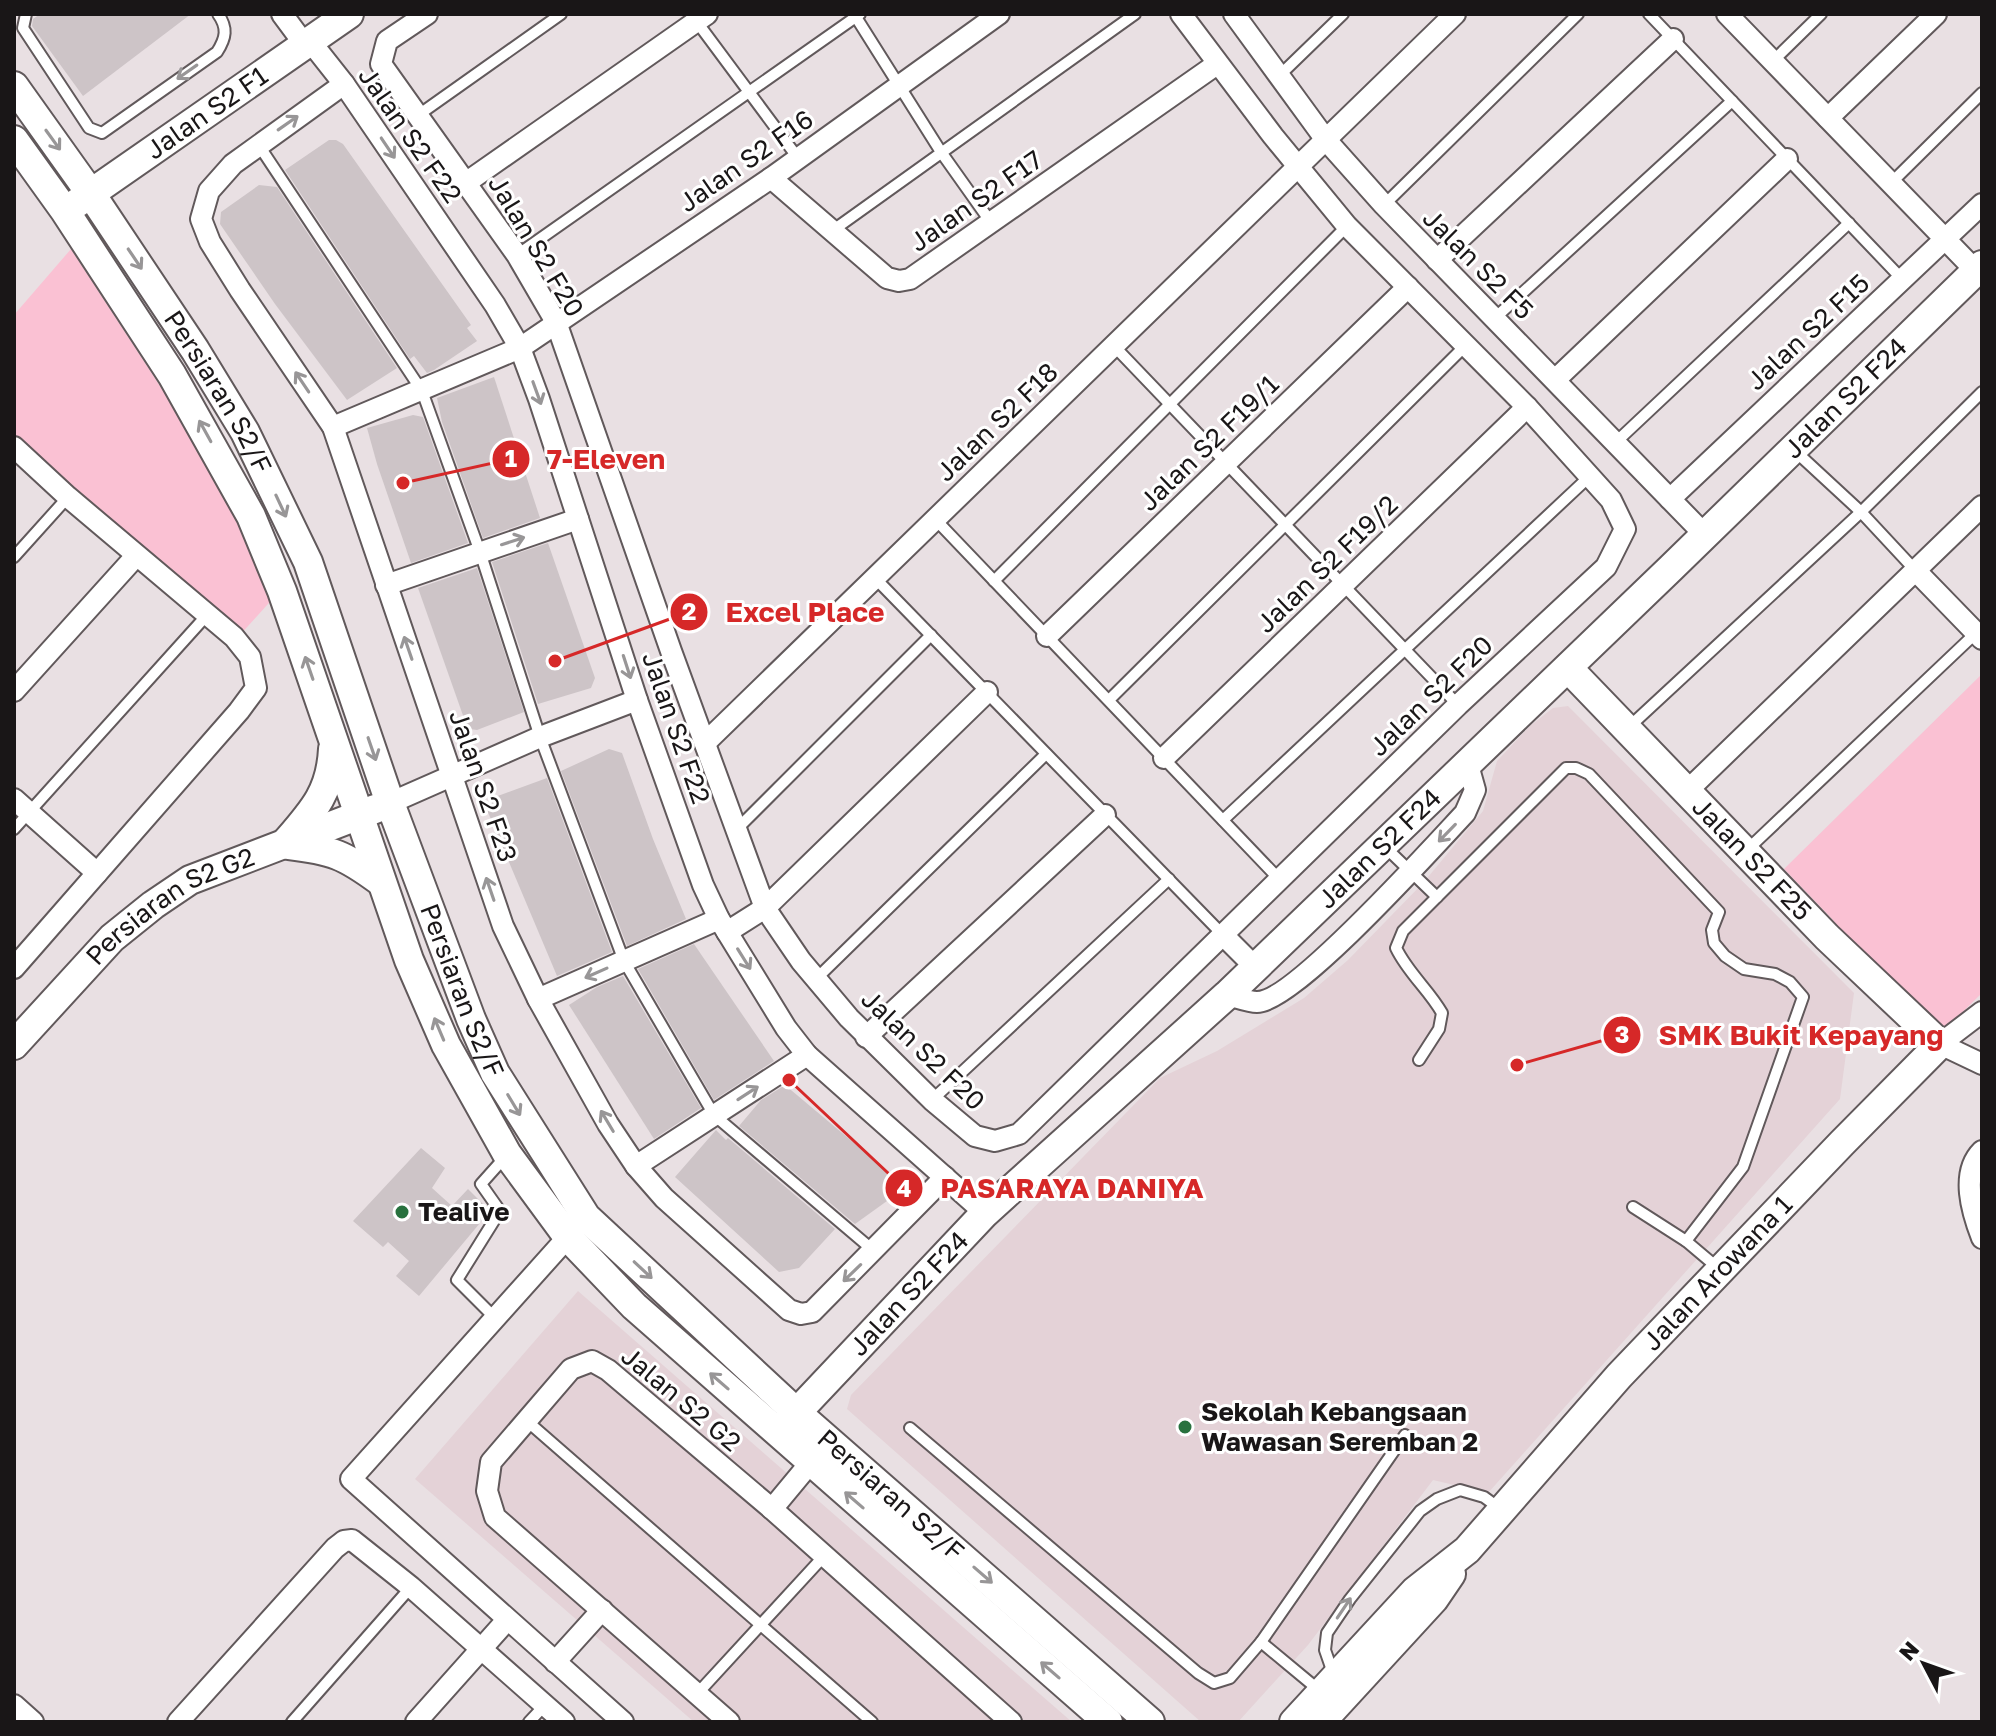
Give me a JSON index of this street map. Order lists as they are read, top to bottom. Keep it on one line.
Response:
{"streets":{"street":["Jalan S2 F1","Jalan S2 F22","Jalan S2 F16","Jalan S2 F17","Jalan S2 F20","Jalan S2 F5","Jalan S2 F15","Persiaran S2/F","Jalan S2 F24","Jalan S2 F18","Jalan S2 F19/1","Jalan S2 F19/2","Jalan S2 F23","Jalan S2 F25","Persiaran S2 G2","Jalan Arowana 1","Jalan S2 G2"]},"crossings":[["Jalan S2 F1","Jalan S2 F22"],["Jalan S2 F1","Persiaran S2/F"],["Jalan S2 F22","Jalan S2 F16"],["Jalan S2 F22","Jalan S2 F24"],["Jalan S2 F22","Jalan S2 F23"],["Jalan S2 F16","Jalan S2 F17"],["Jalan S2 F16","Jalan S2 F20"],["Jalan S2 F16","Jalan S2 F23"],["Jalan S2 F20","Jalan S2 F18"],["Jalan S2 F20","Jalan S2 F19/1"],["Jalan S2 F20","Jalan S2 F19/2"],["Jalan S2 F5","Jalan S2 F15"],["Jalan S2 F5","Jalan S2 F24"],["Jalan S2 F5","Jalan S2 F18"],["Persiaran S2/F","Jalan S2 F24"],["Persiaran S2/F","Persiaran S2 G2"],["Jalan S2 F24","Jalan S2 F25"],["Jalan S2 F25","Jalan Arowana 1"]],"one_way":["Jalan S2 F22"],"places":["7-Eleven","Excel Place","SMK Bukit Kepayang","PASARAYA DANIYA","Tealive","Sekolah Kebangsaan Wawasan Seremban 2"],"north":"top left"}
